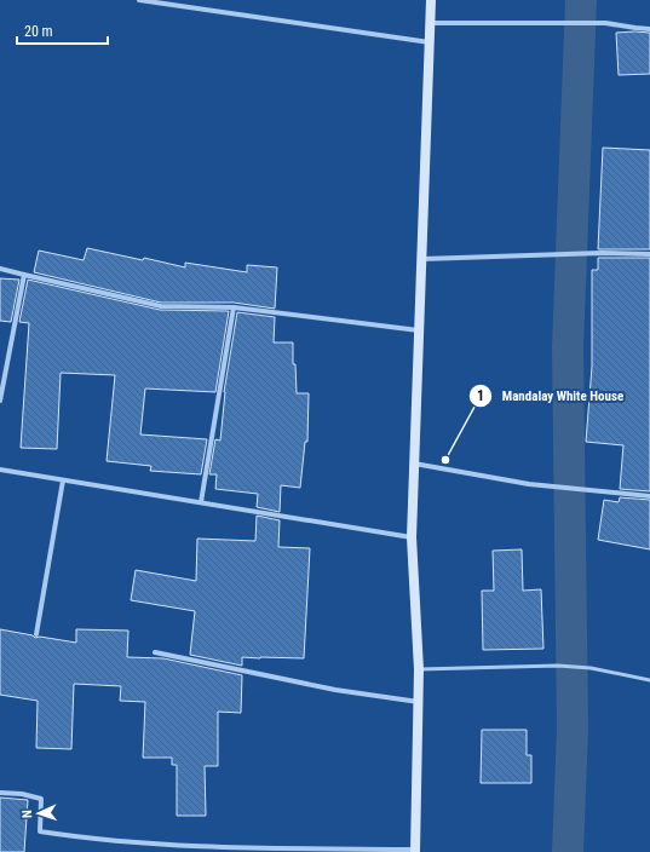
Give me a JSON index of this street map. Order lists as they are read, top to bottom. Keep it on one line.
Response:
{"places":["Mandalay White House"],"scale_bar":"20 m","north":"left"}
